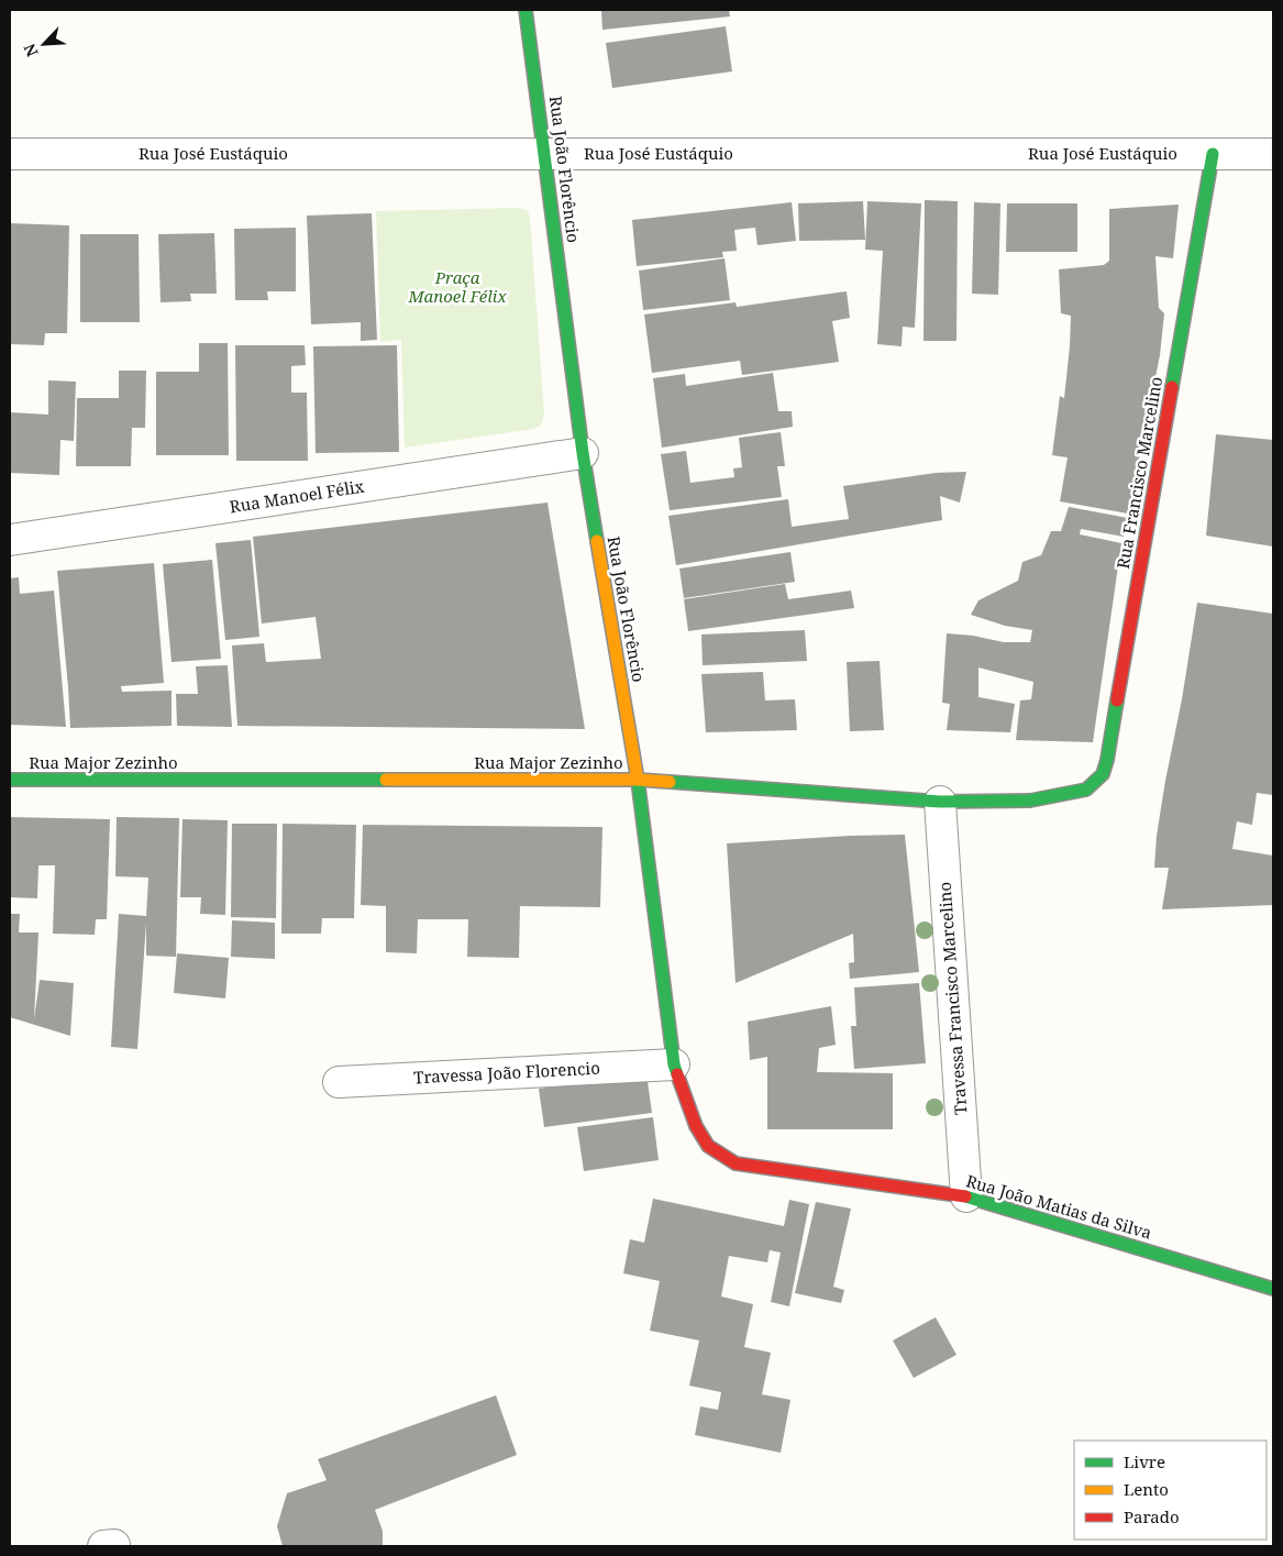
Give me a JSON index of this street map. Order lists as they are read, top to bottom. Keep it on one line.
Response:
{"streets":{"street":["Rua José Eustáquio","Rua João Florêncio","Rua Francisco Marcelino","Rua Manoel Félix","Rua Major Zezinho","Travessa Francisco Marcelino","Travessa João Florencio","Rua João Matias da Silva"]},"crossings":[["Rua José Eustáquio","Rua João Florêncio"],["Rua José Eustáquio","Rua Francisco Marcelino"],["Rua João Florêncio","Rua Manoel Félix"],["Rua João Florêncio","Rua Major Zezinho"],["Rua João Florêncio","Travessa João Florencio"],["Rua João Florêncio","Rua João Matias da Silva"],["Rua Francisco Marcelino","Rua Major Zezinho"],["Rua Major Zezinho","Travessa Francisco Marcelino"],["Travessa Francisco Marcelino","Rua João Matias da Silva"]],"parks":["Praça Manoel Félix"],"legend":["Livre","Lento","Parado"],"north":"bottom left"}
